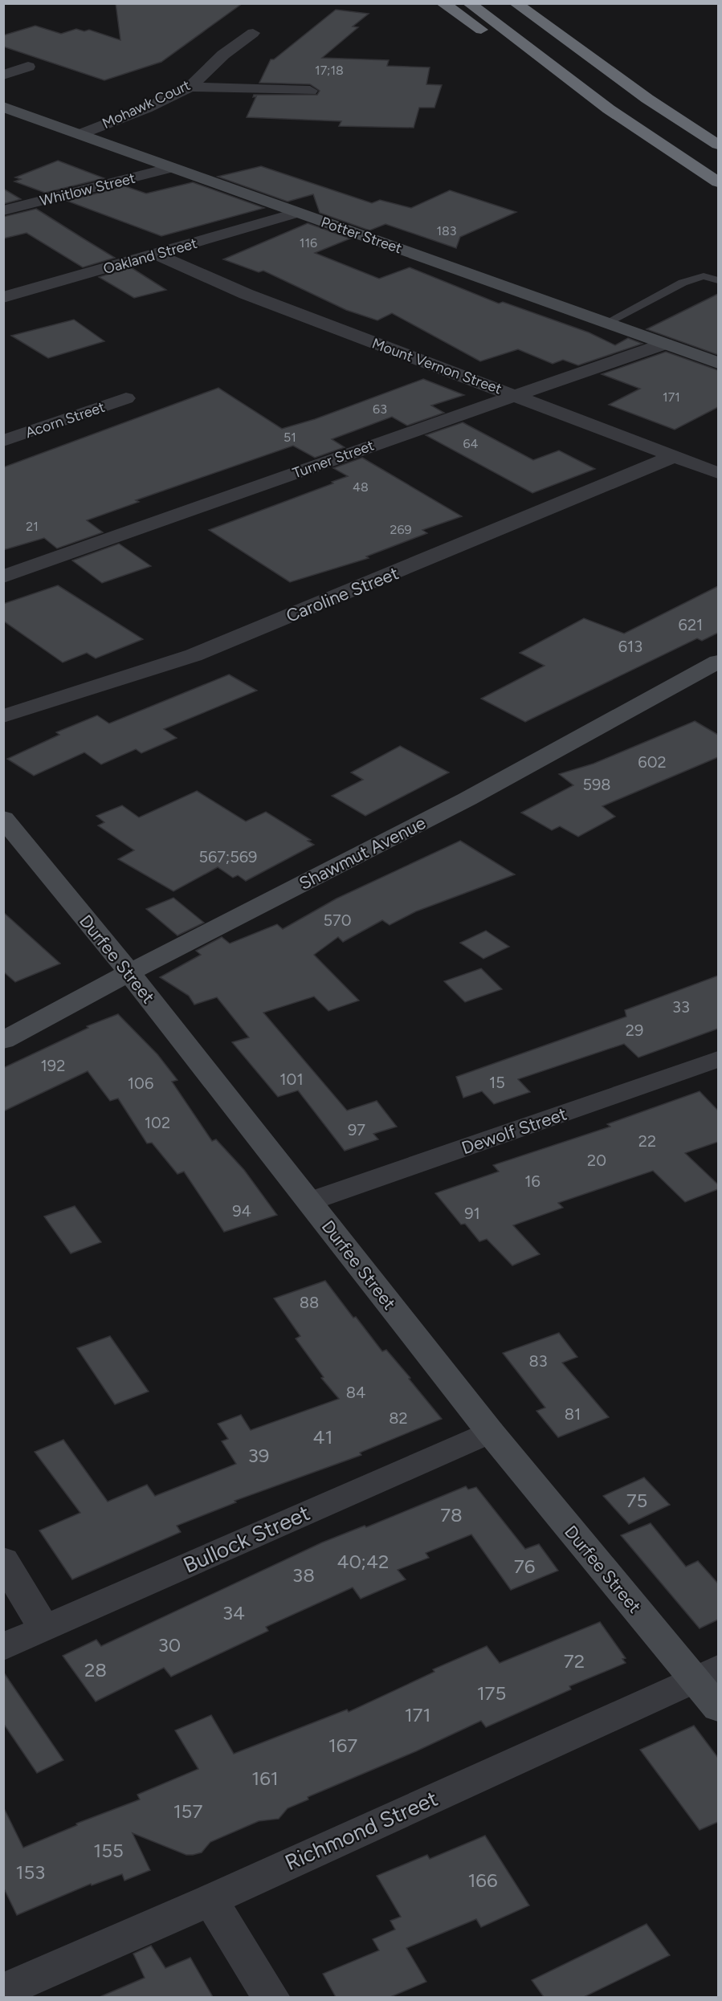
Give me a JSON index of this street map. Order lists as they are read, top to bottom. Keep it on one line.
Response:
{"streets":{"main road":["Potter Street","Shawmut Avenue","Durfee Street"],"street":["Mohawk Court","Whitlow Street","Oakland Street","Mount Vernon Street","Acorn Street","Turner Street","Caroline Street","Dewolf Street","Bullock Street","Richmond Street"]},"crossings":[["Mohawk Court","Potter Street"],["Whitlow Street","Potter Street"],["Potter Street","Oakland Street"],["Potter Street","Turner Street"],["Oakland Street","Mount Vernon Street"],["Mount Vernon Street","Turner Street"],["Mount Vernon Street","Caroline Street"],["Shawmut Avenue","Durfee Street"],["Durfee Street","Dewolf Street"],["Durfee Street","Bullock Street"],["Durfee Street","Richmond Street"]],"house_numbers":["17;18","183","116","171","63","51","64","48","21","269","621","613","602","598","567;569","570","33","29","192","101","15","106","102","97","22","20","16","94","91","88","83","84","81","82","41","39","75","78","40;42","76","38","34","30","72","28","175","171","167","161","157","155","153","166"]}
